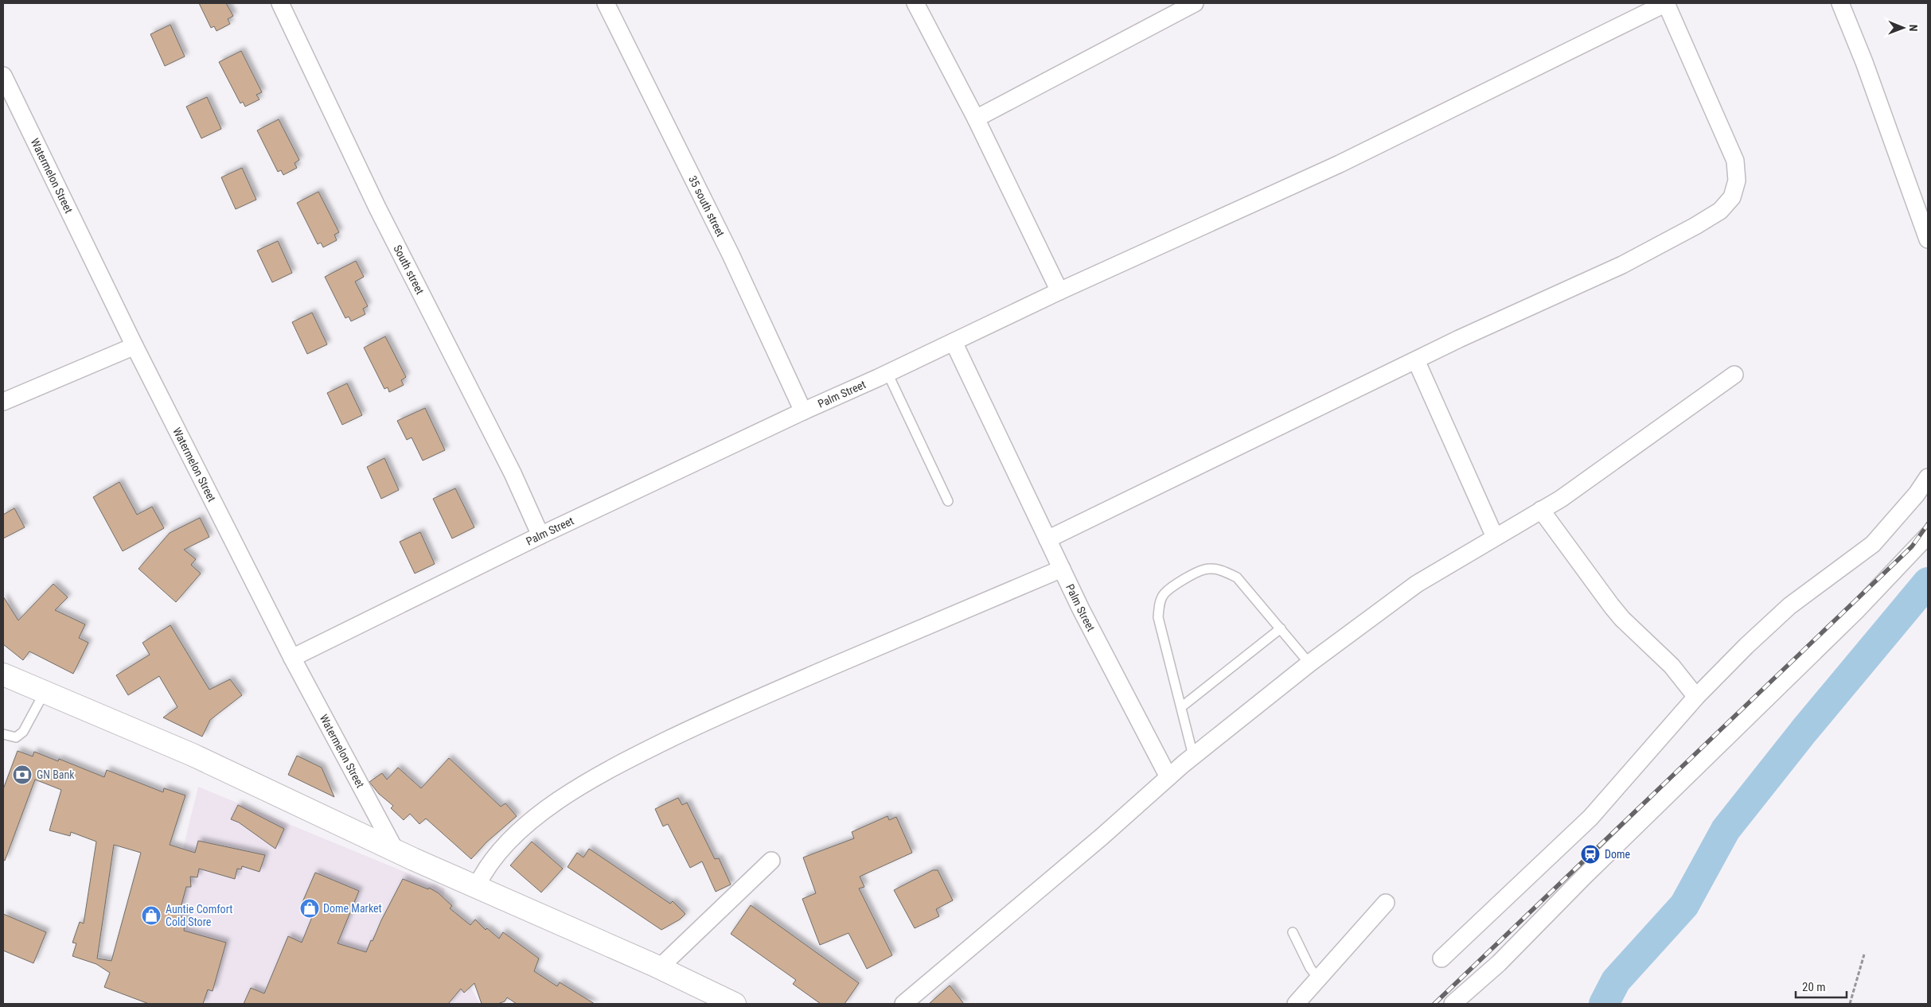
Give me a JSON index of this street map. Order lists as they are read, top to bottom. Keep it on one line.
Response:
{"streets":{"street":["Watermelon Street","35 south street","South street","Palm Street"]},"crossings":[["Watermelon Street","Palm Street"],["35 south street","Palm Street"],["South street","Palm Street"]],"places":{"bank":["GN Bank"],"station":["Dome"],"shop":["Dome Market","Auntie Comfort Cold Store"]},"scale_bar":"20 m","north":"right"}
